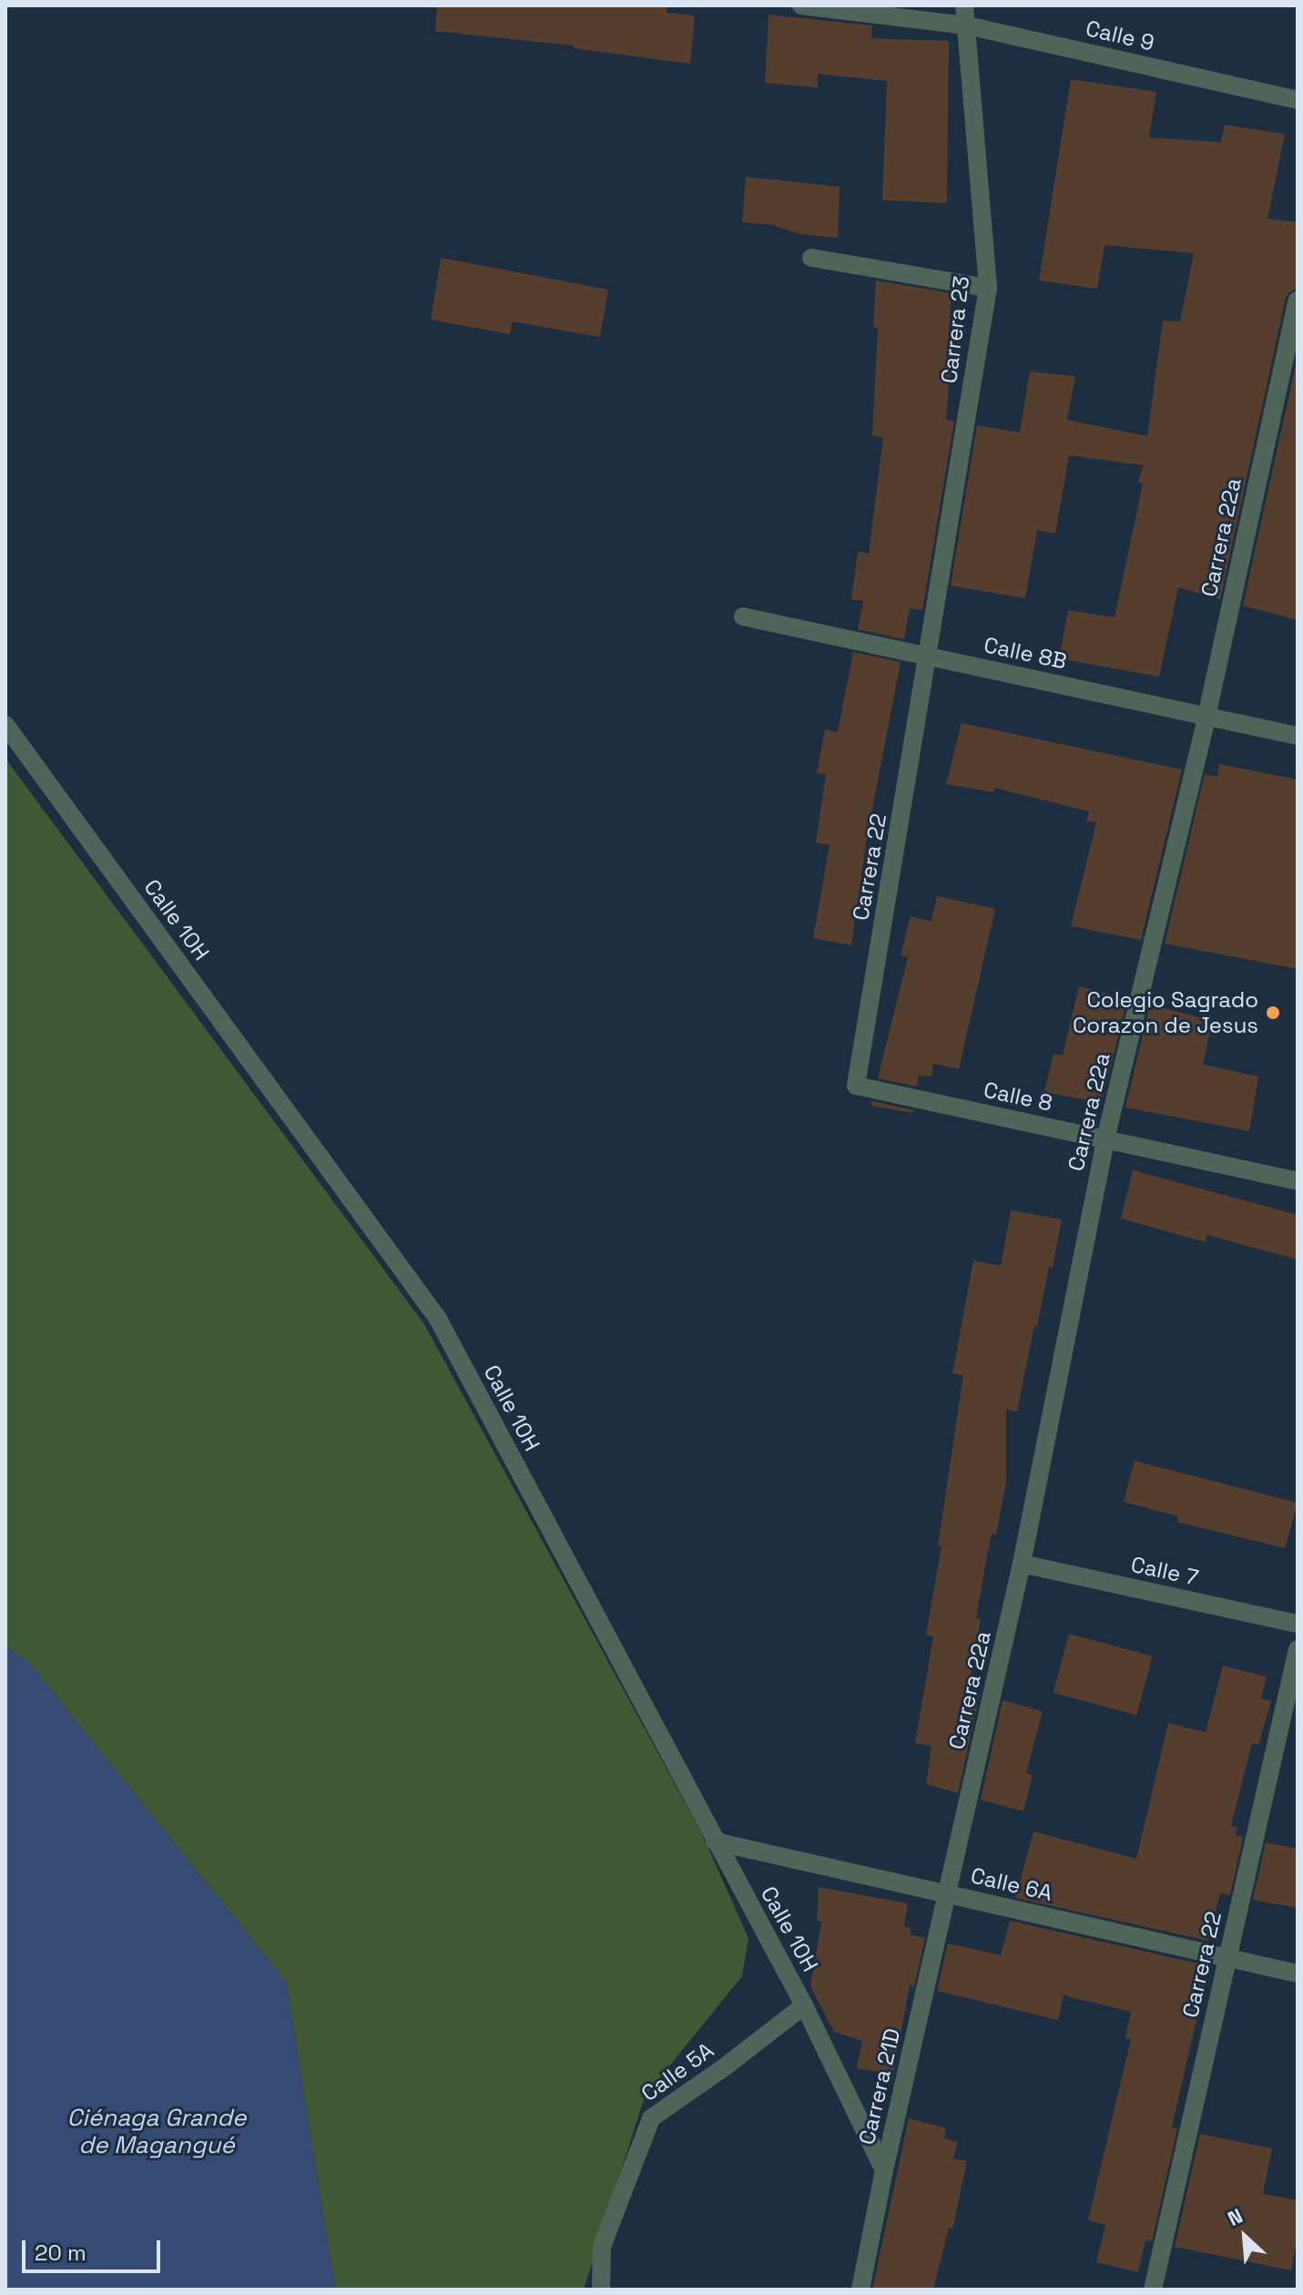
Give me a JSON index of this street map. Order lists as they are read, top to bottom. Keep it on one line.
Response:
{"streets":{"street":["Calle 9","Carrera 23","Carrera 22a","Calle 8B","Carrera 22","Calle 10H","Calle 8","Calle 7","Calle 6A","Calle 5A","Carrera 21D"]},"crossings":[["Calle 9","Carrera 23"],["Carrera 23","Calle 8B"],["Carrera 23","Carrera 22"],["Carrera 22a","Calle 8B"],["Carrera 22a","Calle 8"],["Carrera 22a","Calle 7"],["Carrera 22a","Calle 6A"],["Carrera 22a","Carrera 21D"],["Calle 8B","Carrera 22"],["Carrera 22","Calle 8"],["Carrera 22","Calle 6A"],["Calle 10H","Calle 6A"],["Calle 10H","Calle 5A"],["Calle 10H","Carrera 21D"],["Calle 6A","Carrera 21D"]],"water":["Ciénaga Grande de Magangué"],"places":["Colegio Sagrado Corazon de Jesus"],"scale_bar":"20 m","north":"top left"}
